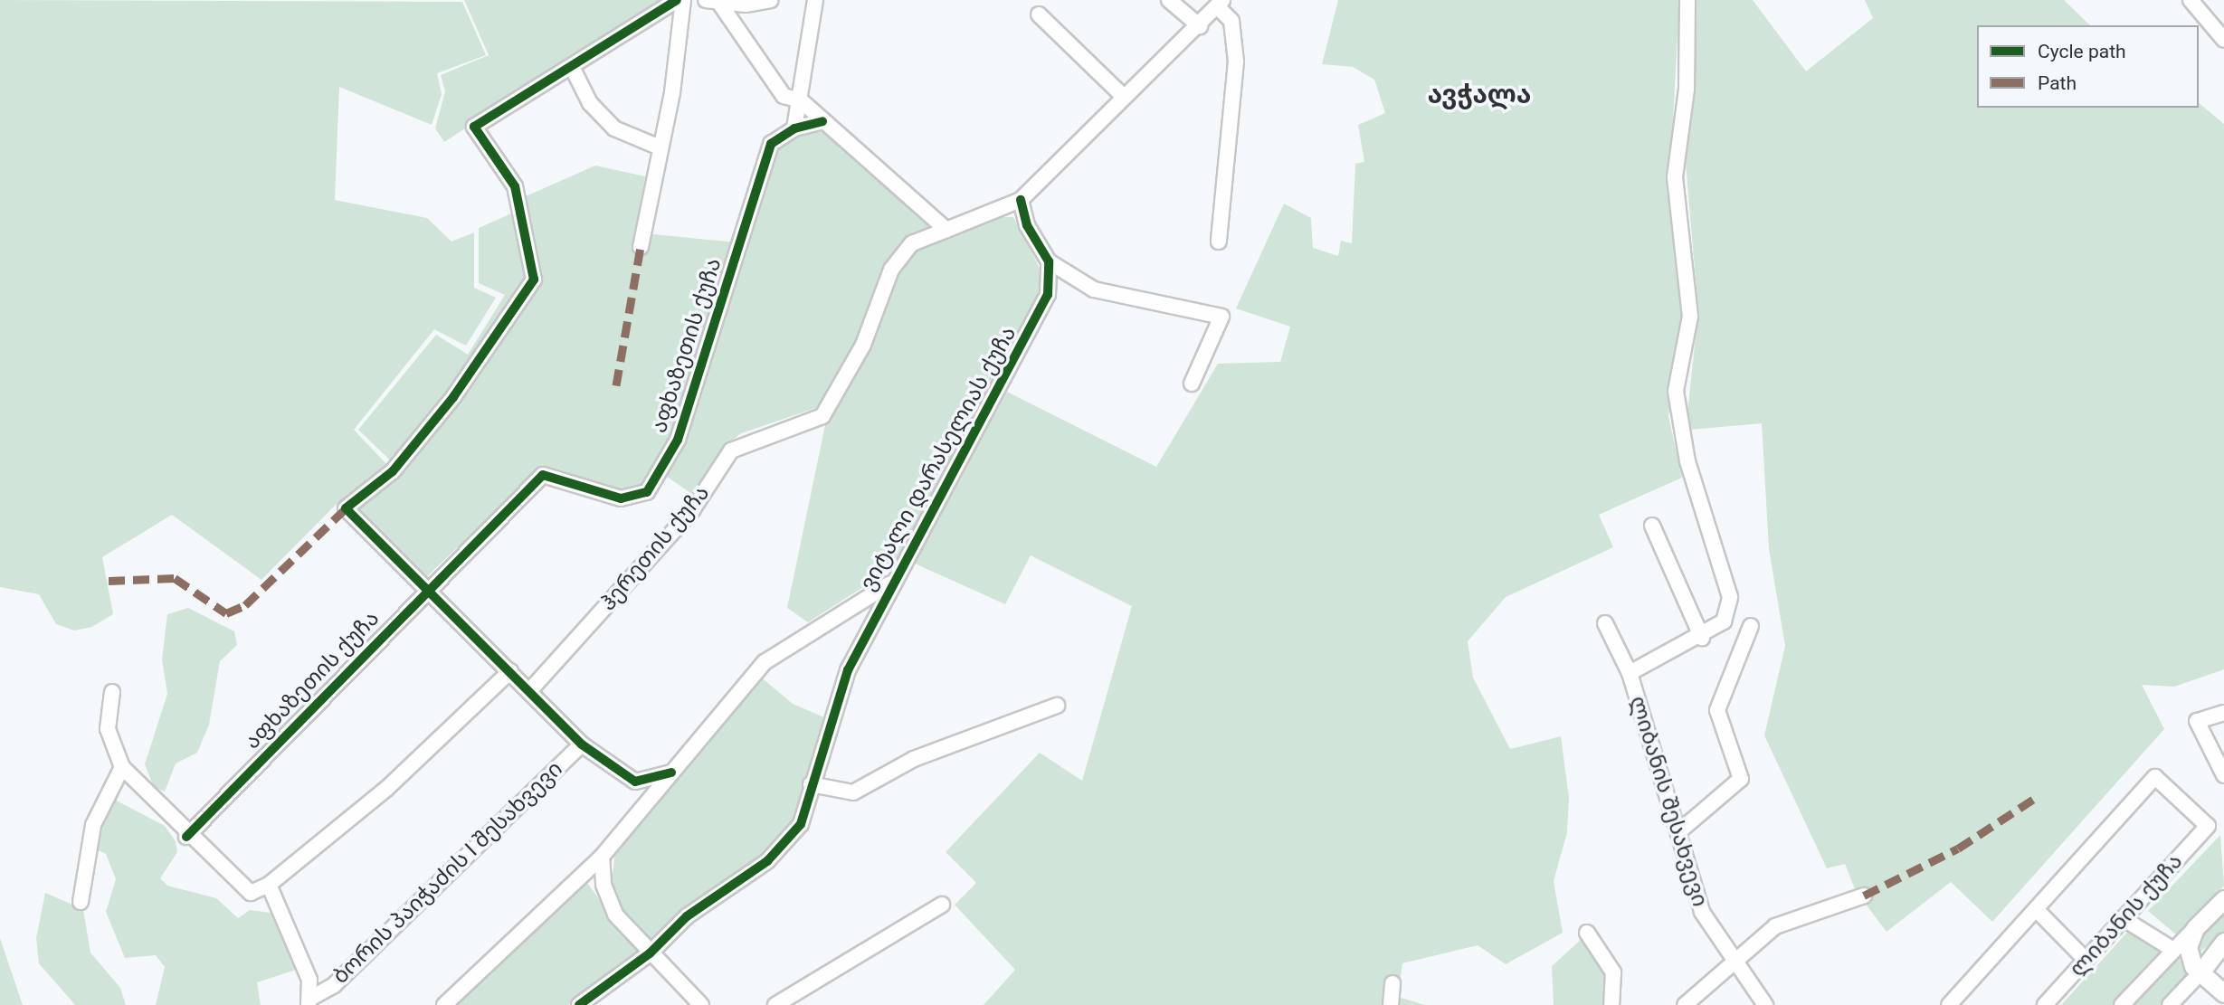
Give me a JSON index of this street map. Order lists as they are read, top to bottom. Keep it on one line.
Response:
{"streets":{"street":["აფხაზეთის ქუჩა","ვიტალი დარასელიას ქუჩა","ჰერეთის ქუჩა","ლიბანის შესახვევი","ბორის პაიჭაძის I შესახვევი","ლიბანის ქუჩა"]},"districts":["ავჭალა"],"legend":["Cycle path","Path"]}
